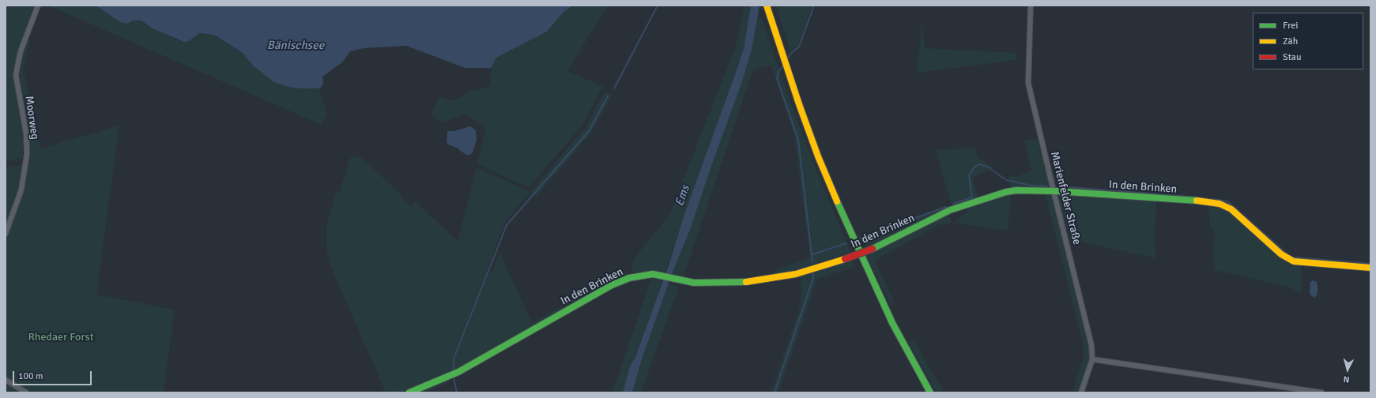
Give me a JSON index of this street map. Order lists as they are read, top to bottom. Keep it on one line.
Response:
{"streets":{"street":["Moorweg","In den Brinken","Marienfelder Straße"]},"crossings":[["In den Brinken","Marienfelder Straße"]],"water":["Bänischsee","Ems"],"parks":["Rhedaer Forst"],"legend":["Frei","Zäh","Stau"],"scale_bar":"100 m","north":"bottom"}
